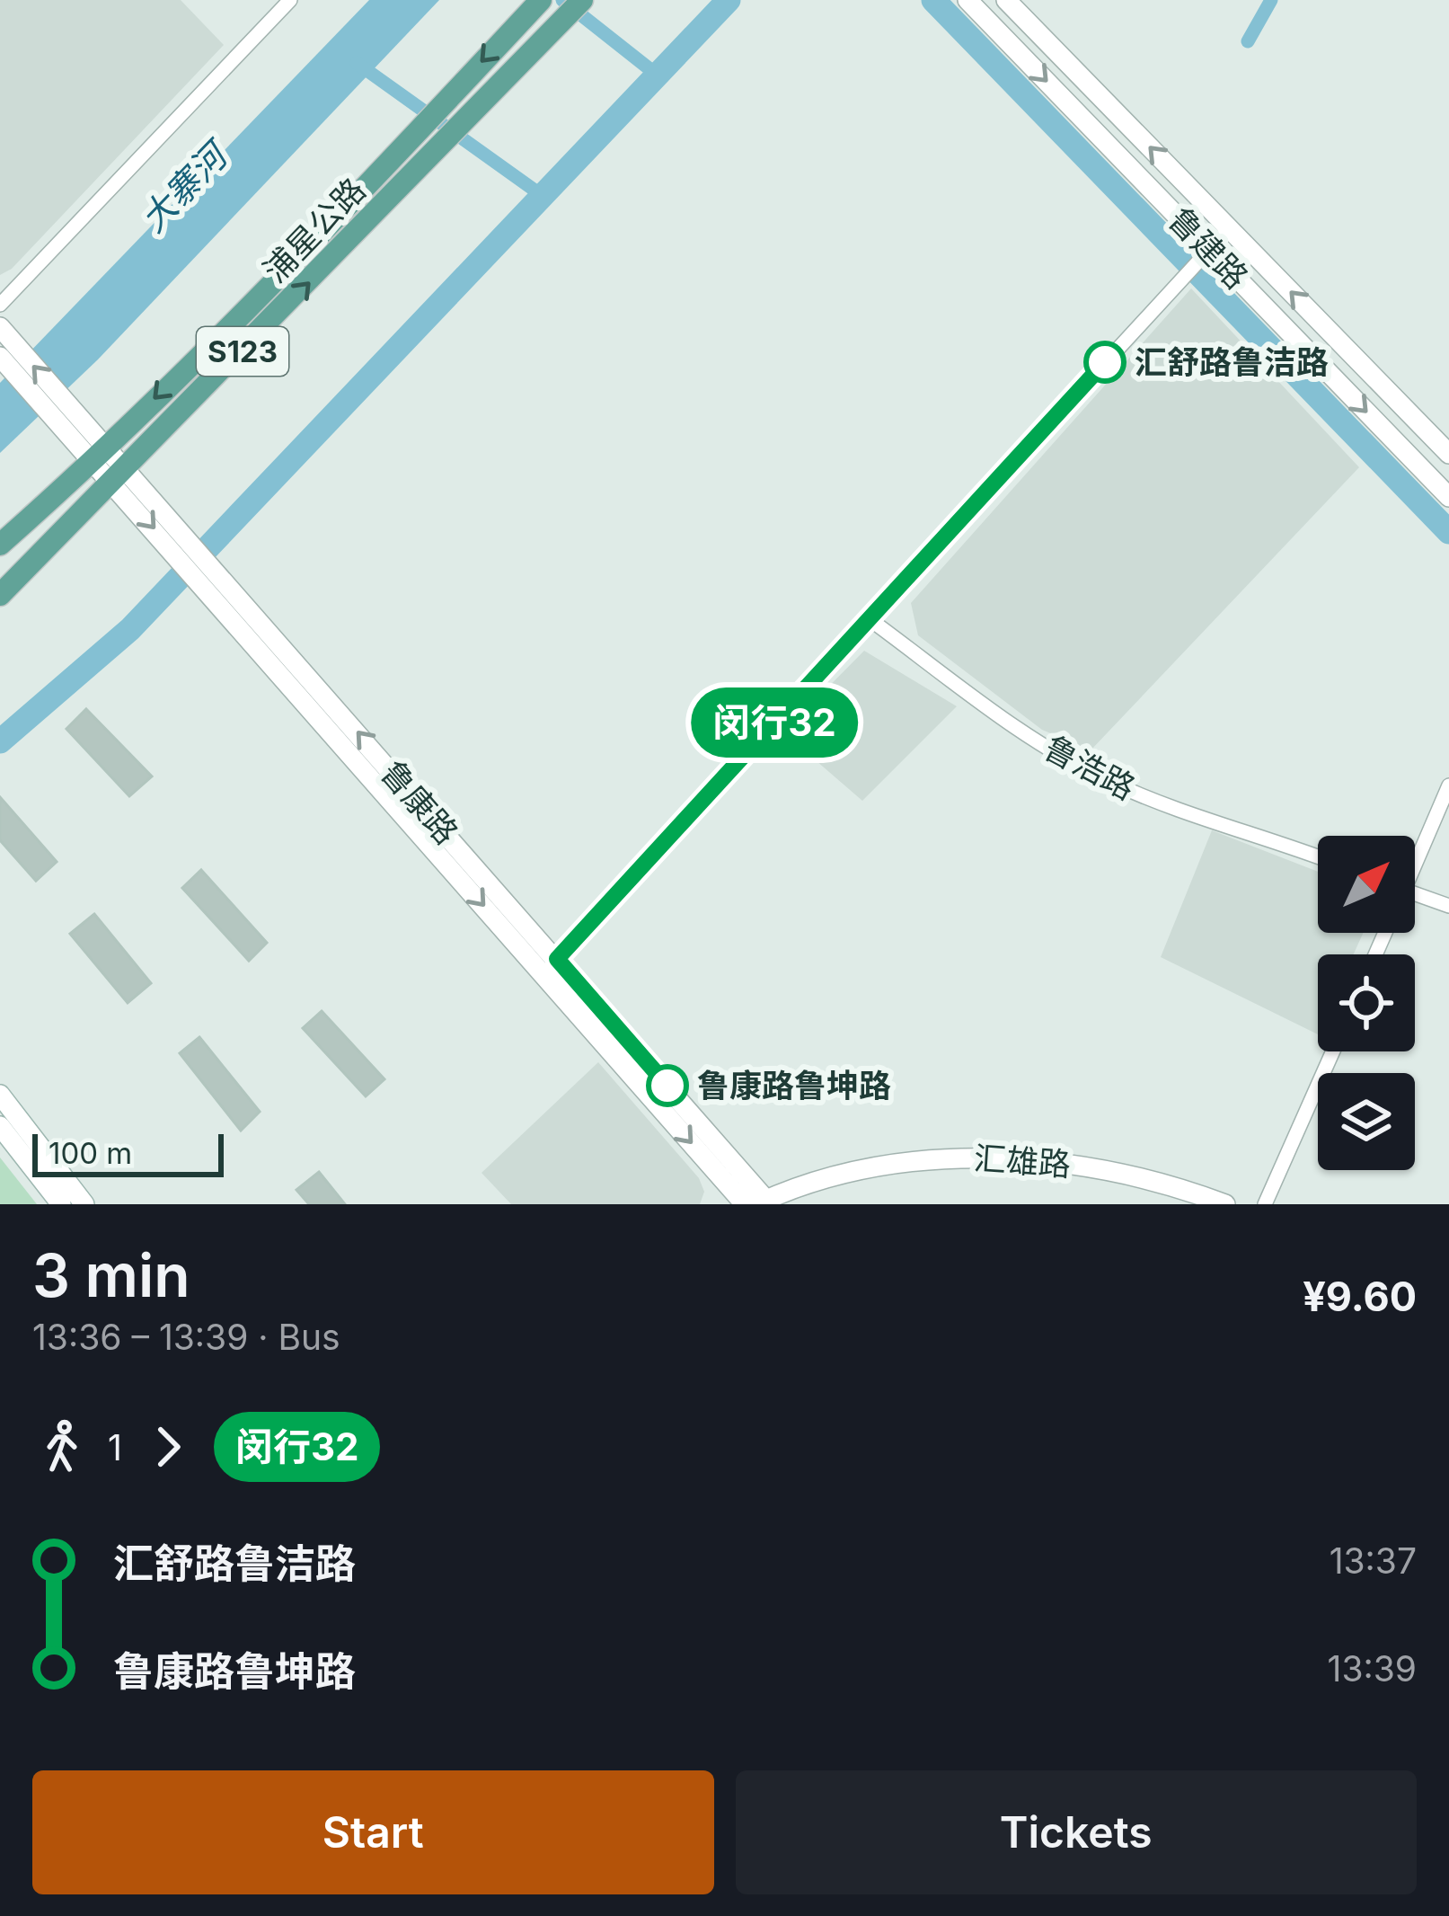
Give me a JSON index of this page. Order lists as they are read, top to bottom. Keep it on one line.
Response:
{"streets":{"main road":["浦星公路","S123"],"street":["鲁建路","鲁浩路","鲁康路","汇雄路"]},"crossings":[["浦星公路","鲁康路"],["鲁康路","汇雄路"]],"water":["大寨河"],"places":["汇舒路鲁洁路","鲁康路鲁坤路"],"lines":["bus line 闵行32"],"scale_bar":"100 m","north":"top right","page":{"on_map":"闵行32","scale":"100 m","heading":["3 min","13:36 – 13:39 · Bus","¥9.60"],"legs":["1","闵行32"],"list":[{"name":"汇舒路鲁洁路","value":"13:37"},{"name":"鲁康路鲁坤路","value":"13:39"}],"buttons":["Start","Tickets"]}}
